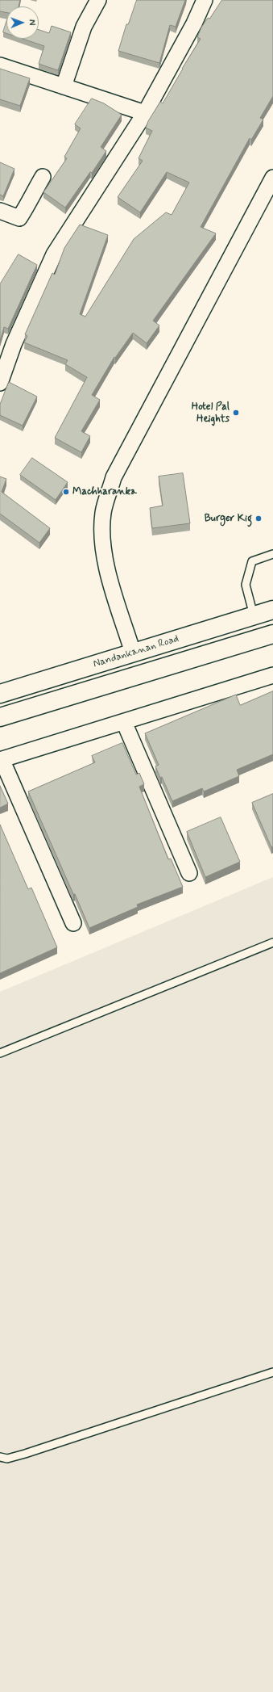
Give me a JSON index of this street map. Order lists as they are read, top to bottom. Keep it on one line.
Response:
{"streets":{"main road":["Nandankanan Road"]},"places":["Hotel Pal Heights","Machharanka","Burger Kig"],"north":"right"}
